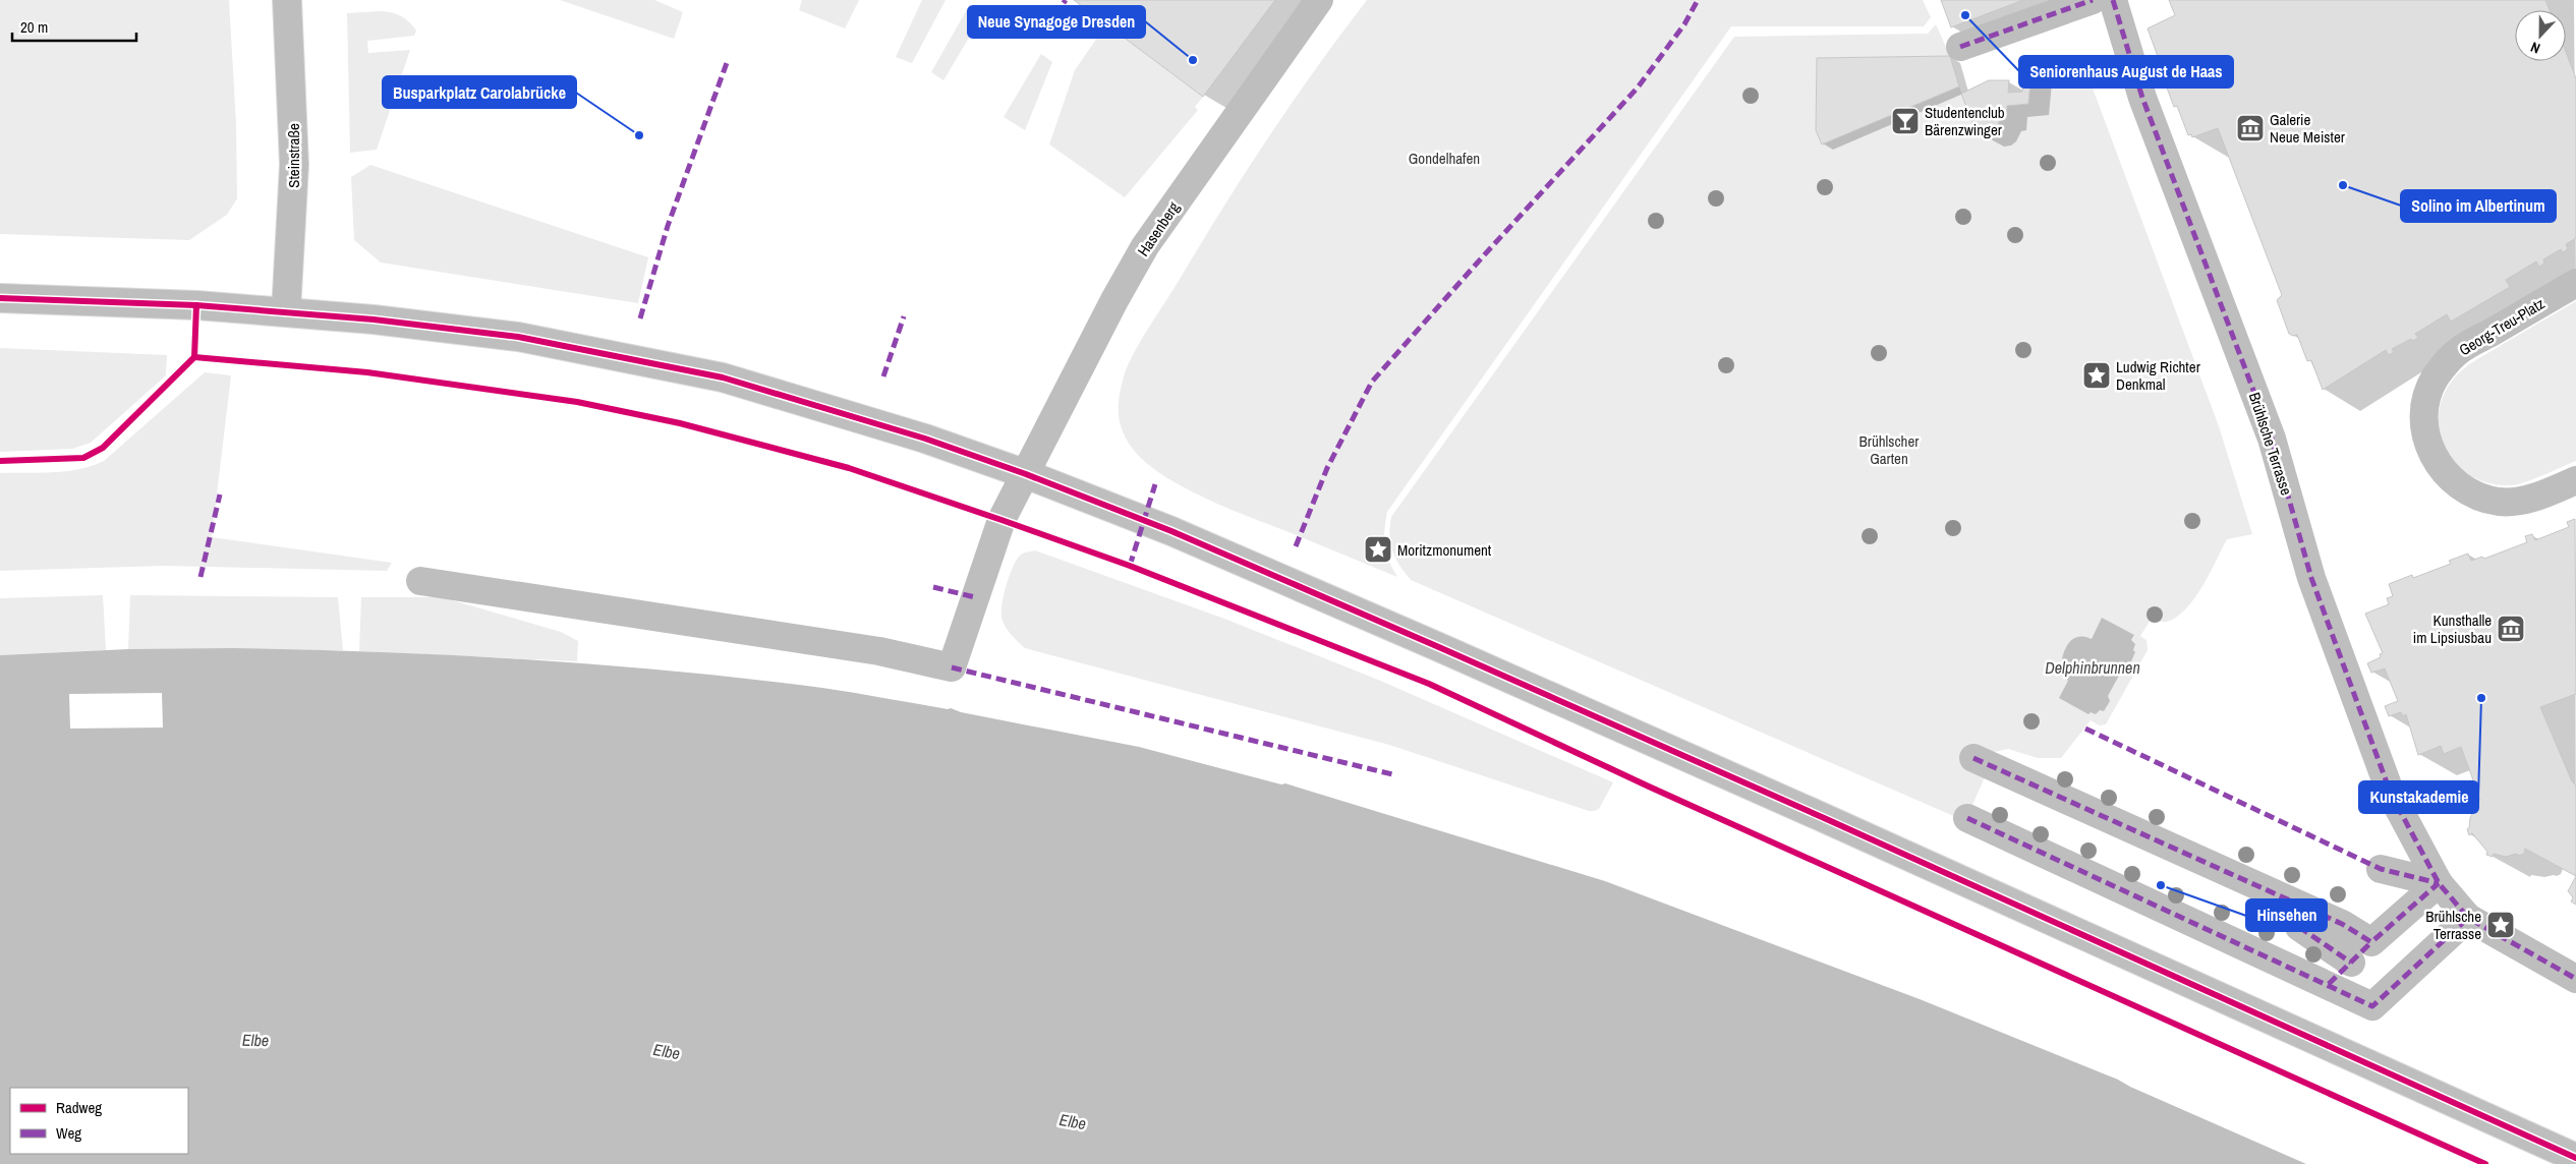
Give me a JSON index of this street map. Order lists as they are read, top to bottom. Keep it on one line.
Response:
{"streets":{"street":["Steinstraße","Hasenberg","Georg-Treu-Platz","Brühlsche Terrasse"]},"water":["Delphinbrunnen","Elbe"],"parks":["Gondelhafen","Brühlscher Garten"],"places":{"other":["Seniorenhaus August de Haas","Neue Synagoge Dresden","Busparkplatz Carolabrücke","Solino im Albertinum","Kunstakademie","Hinsehen"],"bar":["Studentenclub Bärenzwinger"],"museum":["Galerie Neue Meister","Kunsthalle im Lipsiusbau"],"place":["Ludwig Richter Denkmal","Moritzmonument","Brühlsche Terrasse"]},"legend":["Radweg","Weg"],"scale_bar":"20 m","north":"bottom"}
